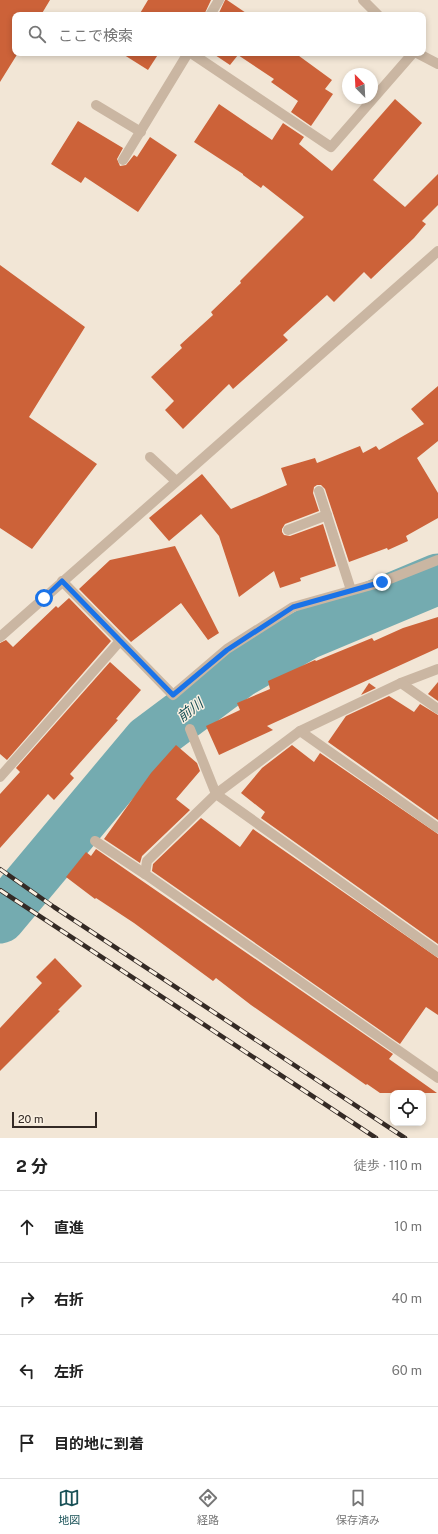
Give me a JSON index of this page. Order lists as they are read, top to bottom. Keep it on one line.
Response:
{"water":["前川"],"scale_bar":"20 m","north":"top left","page":{"search":"ここで検索","scale":"20 m","heading":["2 分","徒歩 · 110 m"],"list":[["直進","10 m"],["右折","40 m"],["左折","60 m"],"目的地に到着"],"nav":["地図","経路","保存済み"]}}
